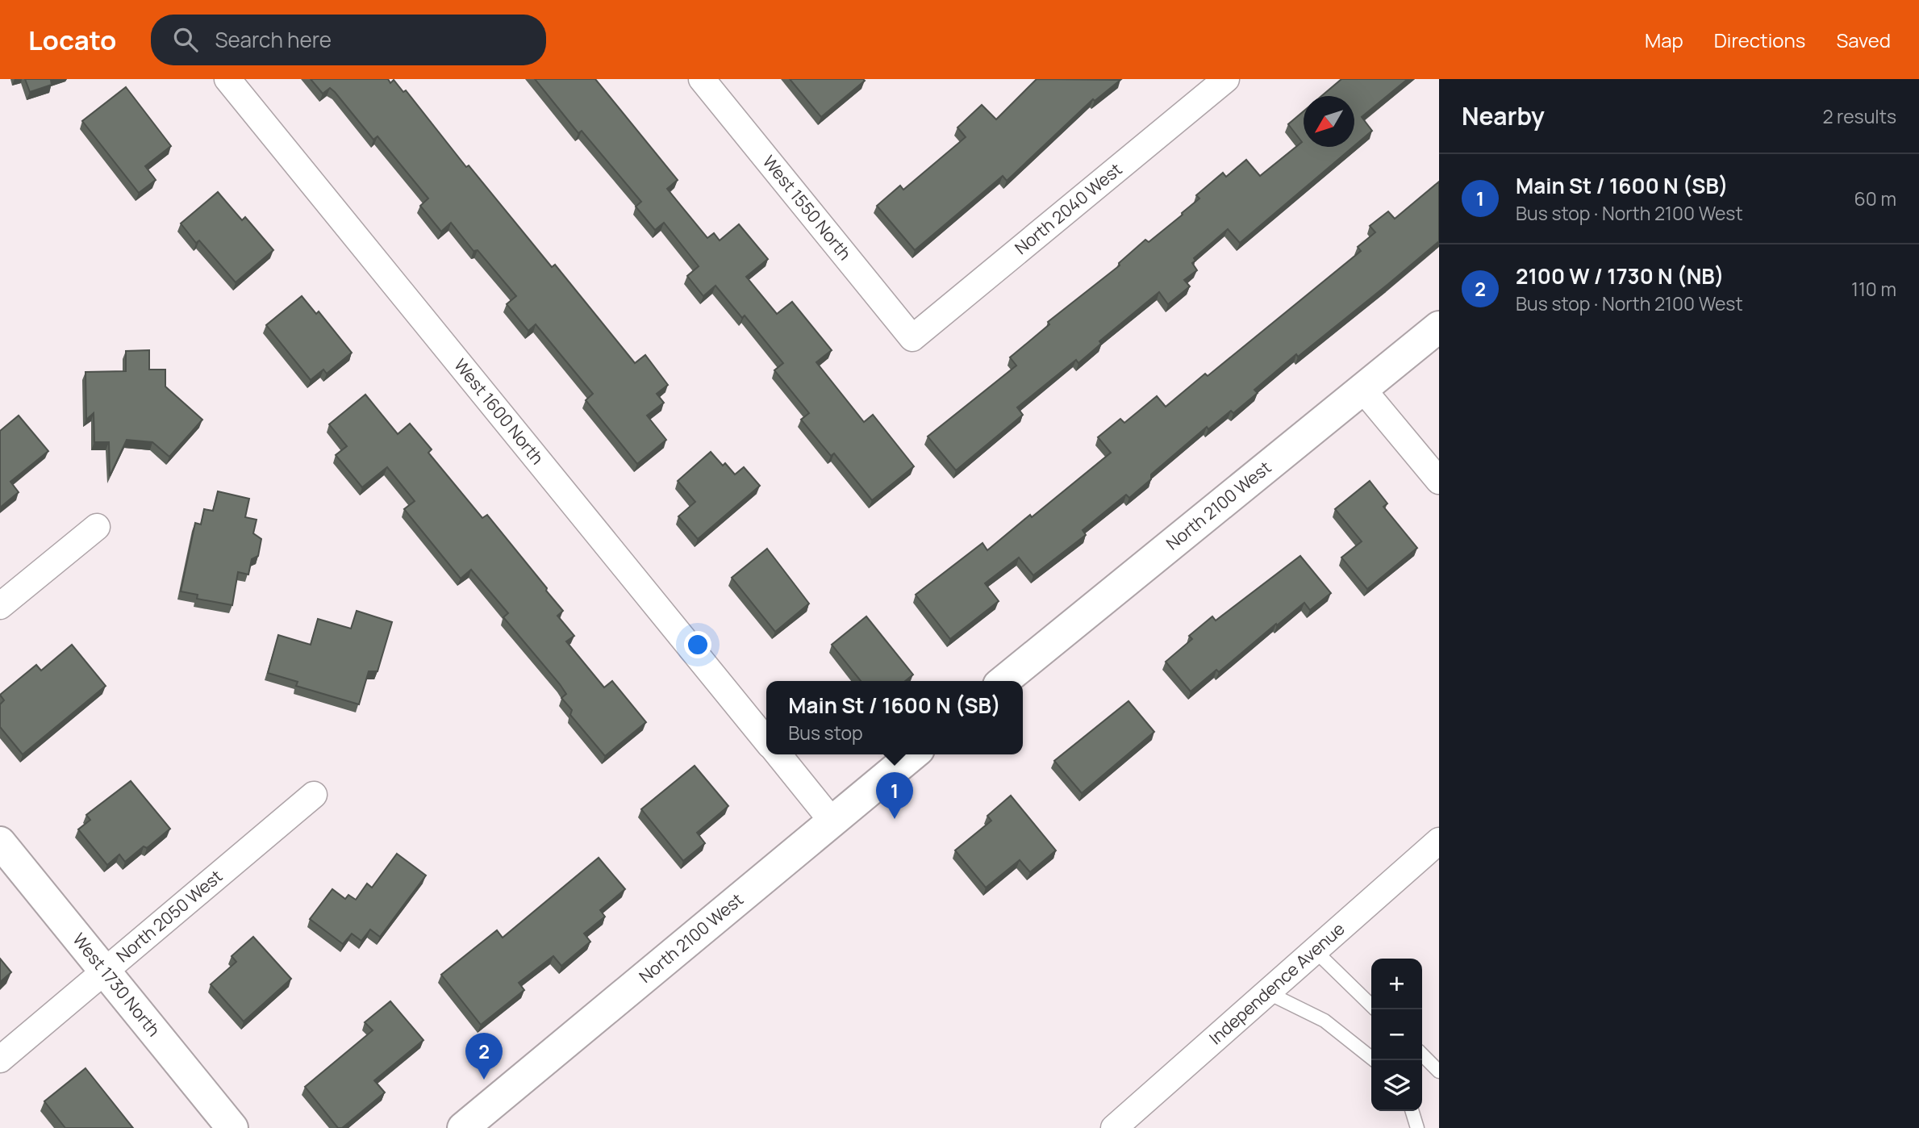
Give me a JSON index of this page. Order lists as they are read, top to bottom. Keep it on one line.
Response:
{"streets":{"street":["West 1550 North","North 2040 West","West 1600 North","North 2100 West","North 2050 West","Independence Avenue","West 1730 North"]},"crossings":[["West 1550 North","North 2040 West"],["North 2050 West","West 1730 North"]],"north":"bottom left","page":{"header":"Locato","search":"Search here","nav":["Map","Directions","Saved"],"heading":["Nearby","2 results"],"list":[{"mark":"1","name":"Main St / 1600 N (SB)","note":"Bus stop · North 2100 West","value":"60 m"},{"mark":"2","name":"2100 W / 1730 N (NB)","note":"Bus stop · North 2100 West","value":"110 m"}],"popup":["Main St / 1600 N (SB)","Bus stop"],"pins":["1","2"],"map_buttons":["+","−"]}}
